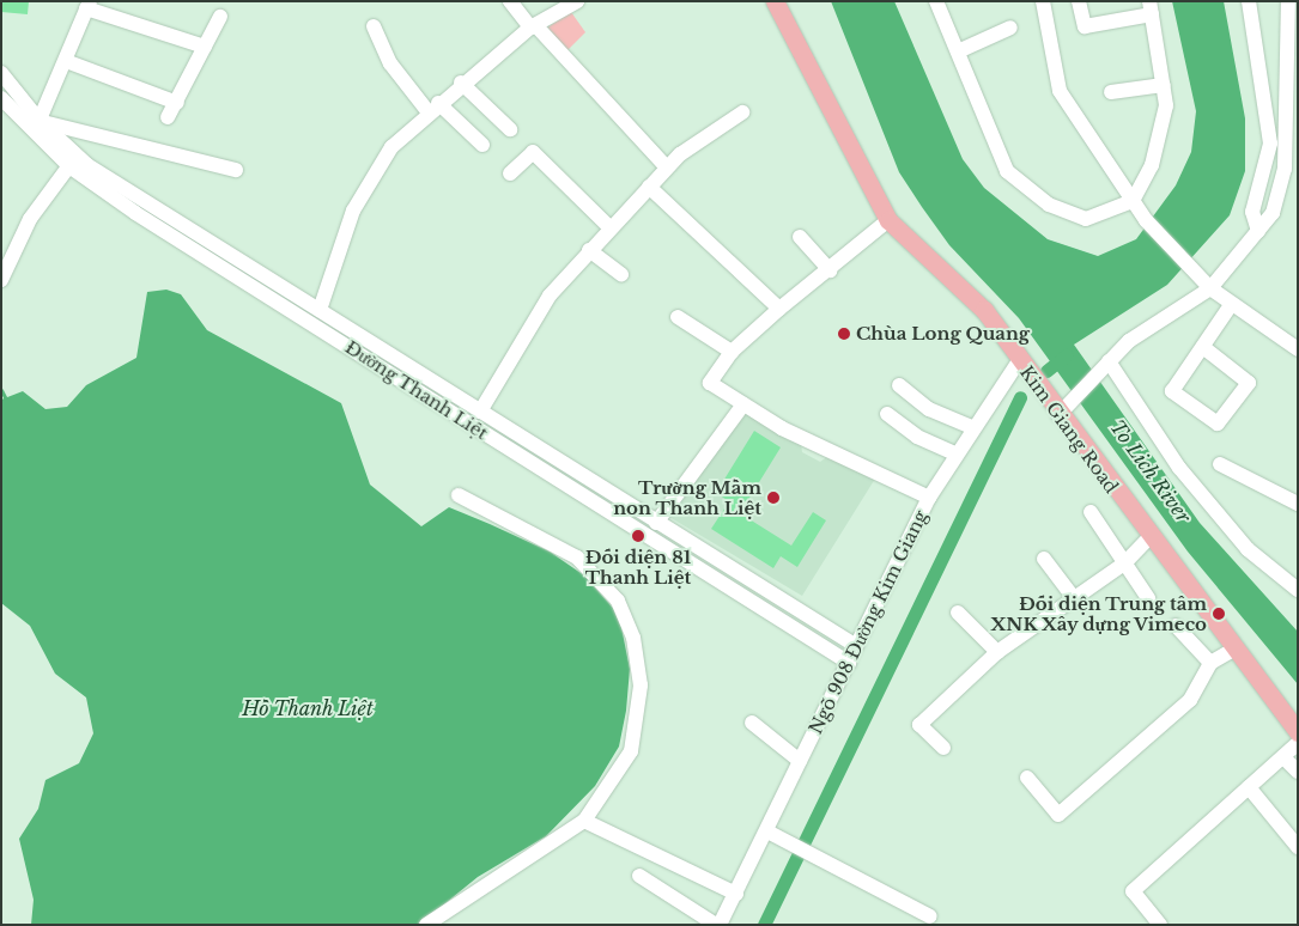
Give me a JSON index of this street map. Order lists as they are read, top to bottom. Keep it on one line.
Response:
{"streets":{"main road":["Kim Giang Road"],"street":["Đường Thanh Liệt","Ngõ 908 Đường Kim Giang"]},"crossings":[["Đường Thanh Liệt","Ngõ 908 Đường Kim Giang"],["Kim Giang Road","Ngõ 908 Đường Kim Giang"]],"water":["To Lich River","Hồ Thanh Liệt"],"places":["Chùa Long Quang","Trường Mầm non Thanh Liệt","Đối diện 81 Thanh Liệt","Đối diện Trung tâm XNK Xây dựng Vimeco"]}
